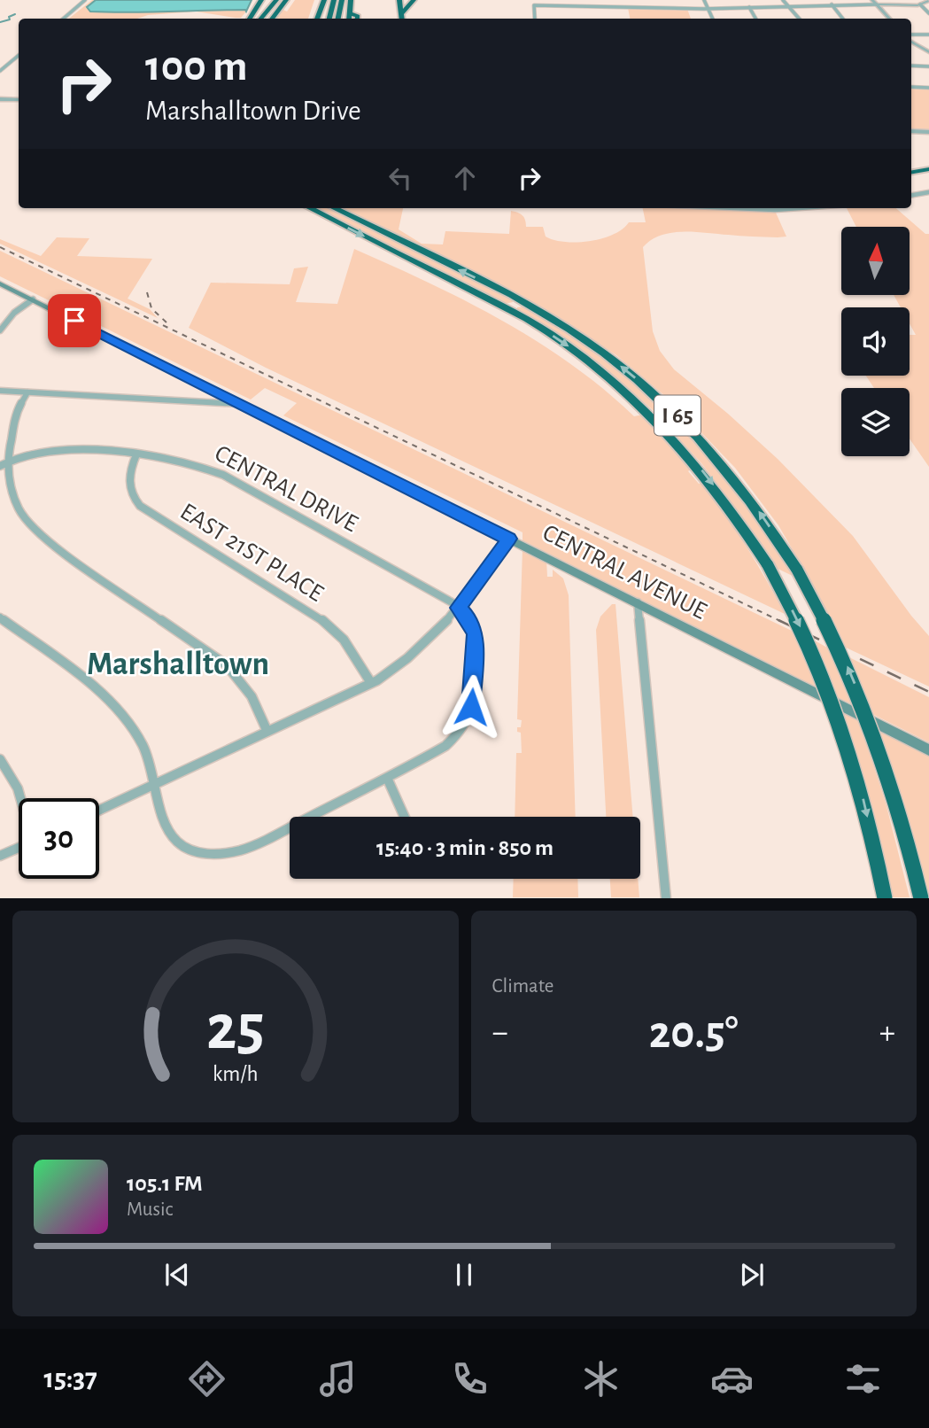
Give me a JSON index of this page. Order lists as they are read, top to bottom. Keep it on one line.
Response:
{"streets":{"highway":["I 65"],"main road":["CENTRAL AVENUE"],"street":["CENTRAL DRIVE","EAST 21ST PLACE"]},"crossings":[["CENTRAL DRIVE","EAST 21ST PLACE"]],"districts":["Marshalltown"],"north":"top","page":{"turn":["100 m","Marshalltown Drive"],"limit":"30","trip":"15:40 · 3 min · 850 m","tile":"Climate","heat":["−","20.5°","+"],"song":["105.1 FM","Music"],"tabs":"15:37","gauge":["25","km/h"]}}
